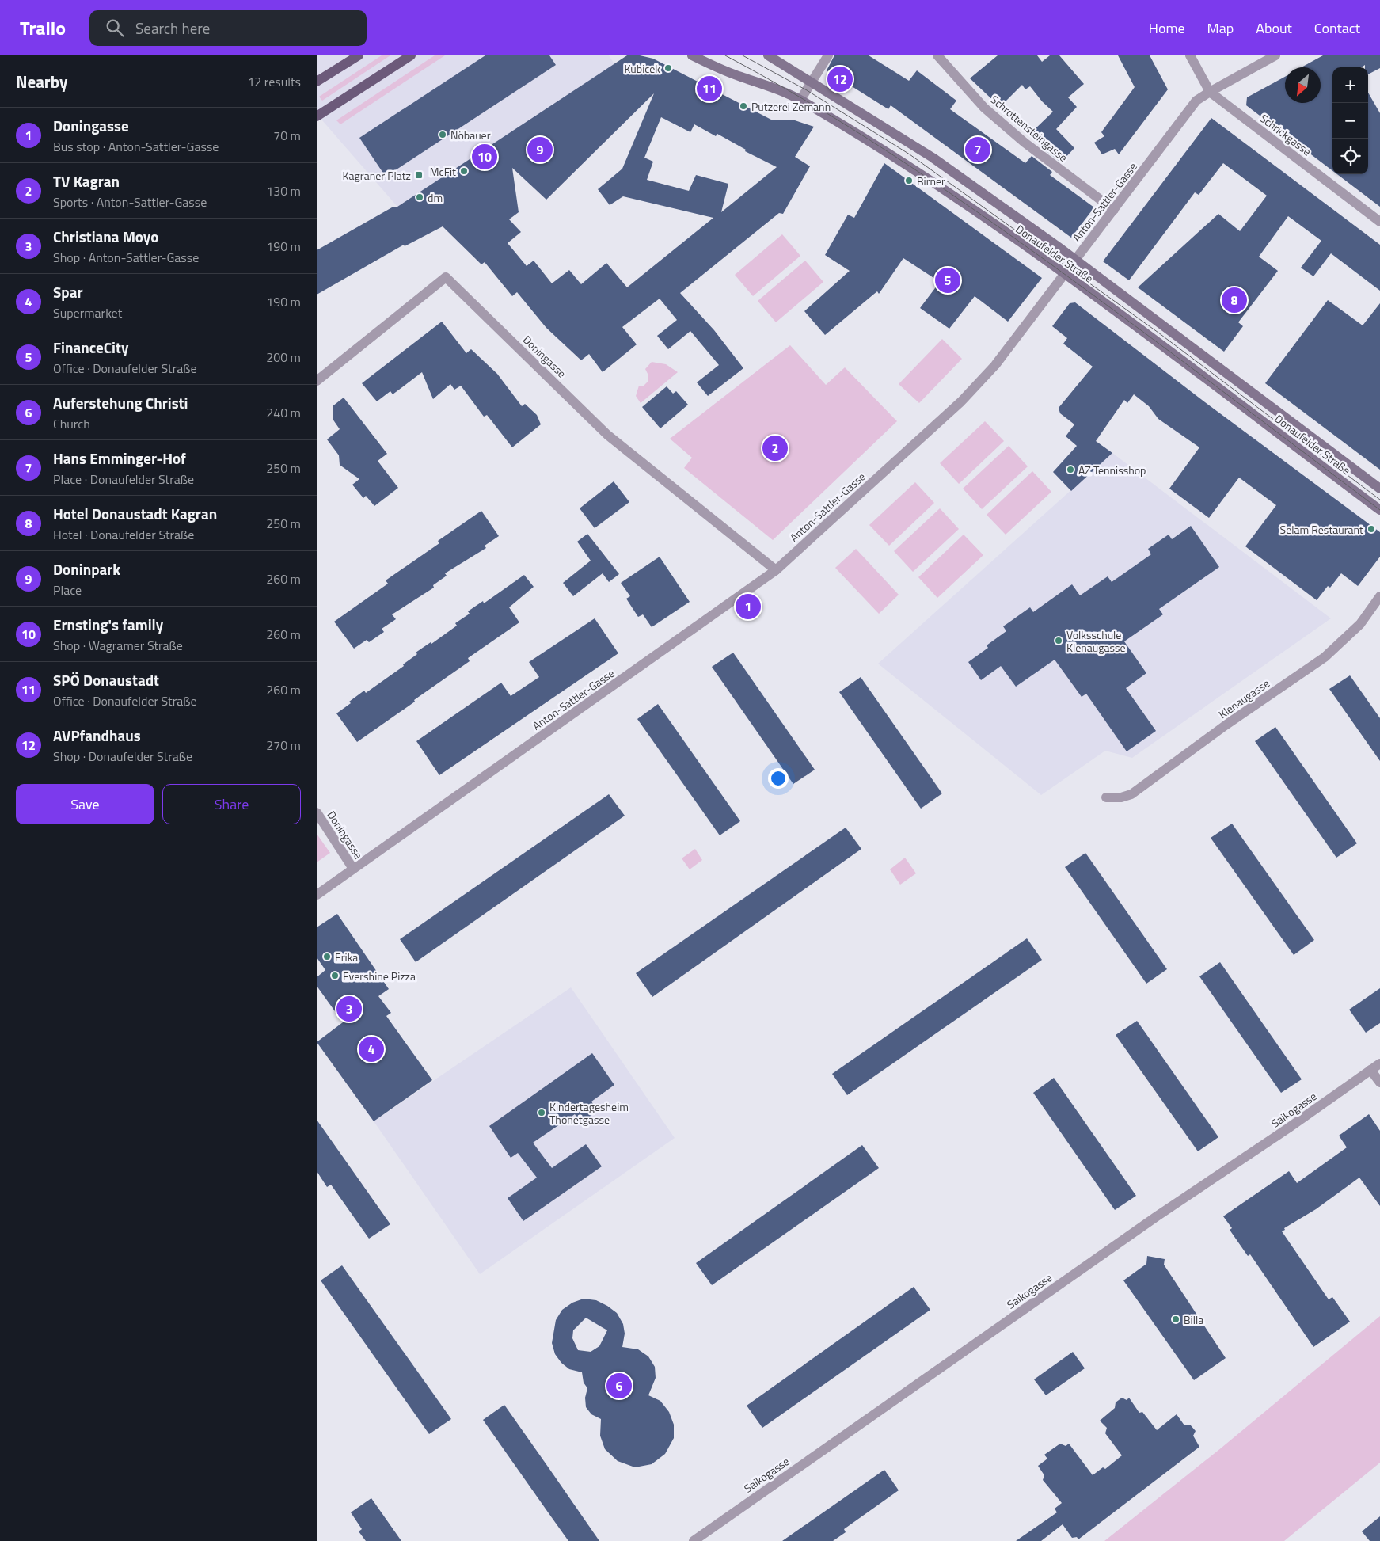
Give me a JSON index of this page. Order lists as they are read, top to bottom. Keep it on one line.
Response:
{"streets":{"main road":["Donaufelder Straße"],"street":["Schrottensteingasse","Schrickgasse","Anton-Sattler-Gasse","Doningasse","Klenaugasse","Saikogasse"]},"crossings":[["Schrottensteingasse","Anton-Sattler-Gasse"],["Schrickgasse","Anton-Sattler-Gasse"],["Anton-Sattler-Gasse","Donaufelder Straße"],["Anton-Sattler-Gasse","Doningasse"]],"places":{"other":["Kubicek","Putzerei Zemann","Nöbauer","McFit","Birner","dm","AZ Tennisshop","Selam Restaurant","Volksschule Klenaugasse","Erika","Evershine Pizza","Kindertagesheim Thonetgasse","Billa"],"transit":["Kagraner Platz"]},"north":"bottom left","page":{"header":"Trailo","search":"Search here","nav":["Home","Map","About","Contact"],"heading":["Nearby","12 results"],"pins":["12","11","7","9","10","5","8","2","1","3","4","6"],"map_buttons":["+","−"],"list":[{"mark":"1","name":"Doningasse","note":"Bus stop · Anton-Sattler-Gasse","value":"70 m"},{"mark":"2","name":"TV Kagran","note":"Sports · Anton-Sattler-Gasse","value":"130 m"},{"mark":"3","name":"Christiana Moyo","note":"Shop · Anton-Sattler-Gasse","value":"190 m"},{"mark":"4","name":"Spar","note":"Supermarket","value":"190 m"},{"mark":"5","name":"FinanceCity","note":"Office · Donaufelder Straße","value":"200 m"},{"mark":"6","name":"Auferstehung Christi","note":"Church","value":"240 m"},{"mark":"7","name":"Hans Emminger-Hof","note":"Place · Donaufelder Straße","value":"250 m"},{"mark":"8","name":"Hotel Donaustadt Kagran","note":"Hotel · Donaufelder Straße","value":"250 m"},{"mark":"9","name":"Doninpark","note":"Place","value":"260 m"},{"mark":"10","name":"Ernsting's family","note":"Shop · Wagramer Straße","value":"260 m"},{"mark":"11","name":"SPÖ Donaustadt","note":"Office · Donaufelder Straße","value":"260 m"},{"mark":"12","name":"AVPfandhaus","note":"Shop · Donaufelder Straße","value":"270 m"}],"buttons":["Save","Share"]}}
